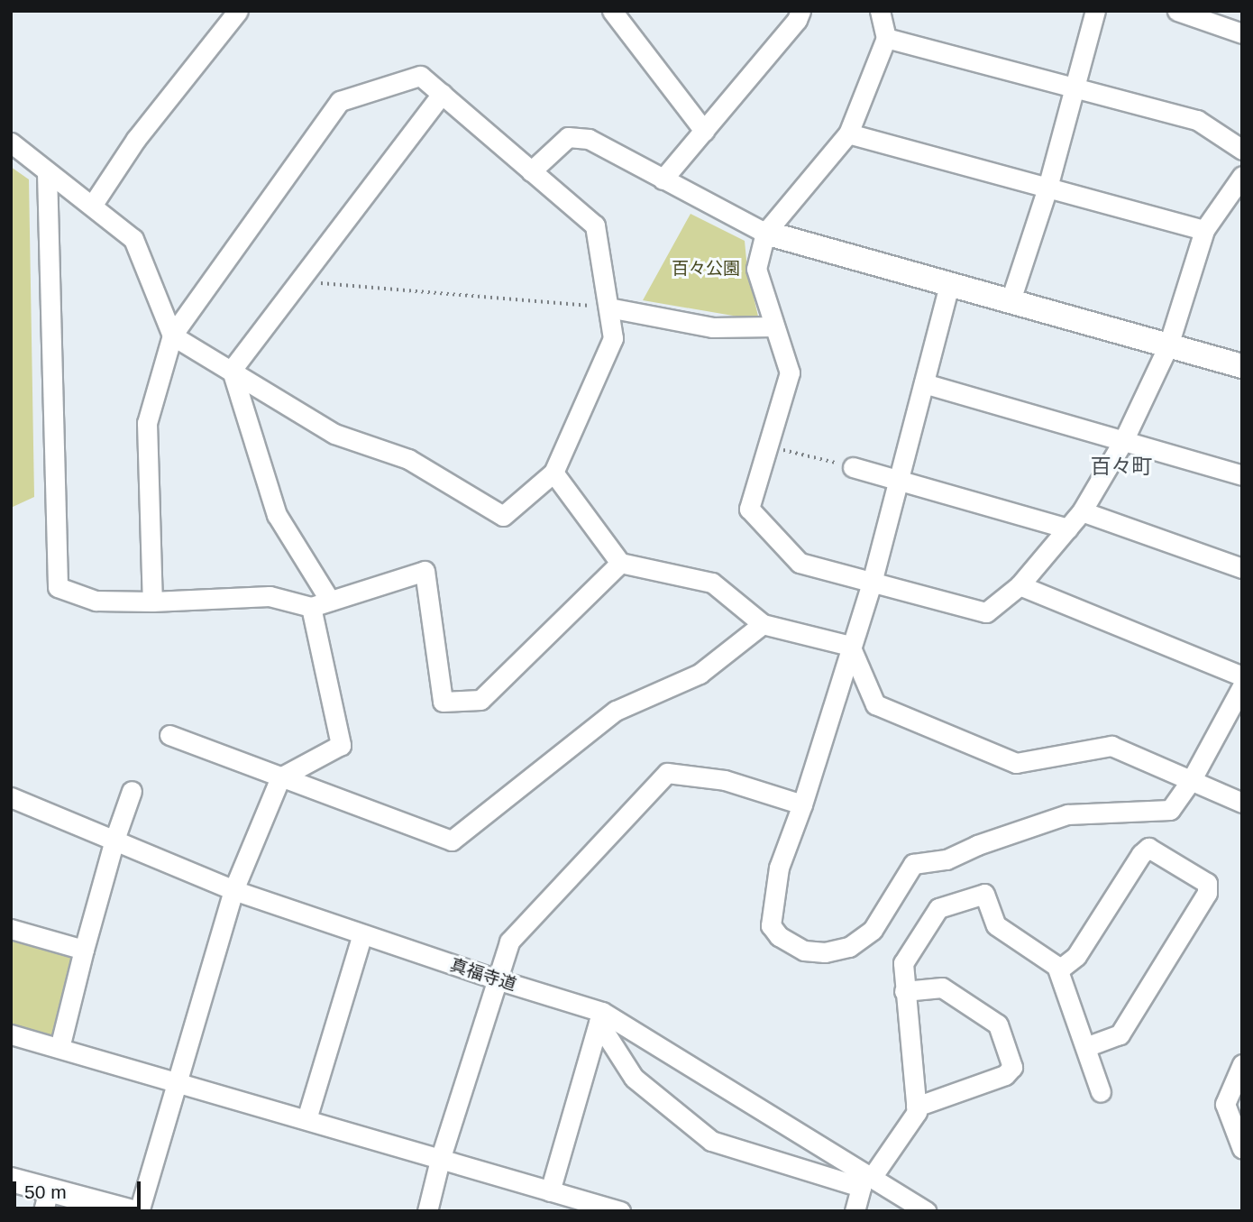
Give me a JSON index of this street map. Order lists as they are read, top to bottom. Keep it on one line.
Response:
{"streets":{"street":["真福寺道"]},"districts":["百々町"],"parks":["百々公園"],"scale_bar":"50 m"}
